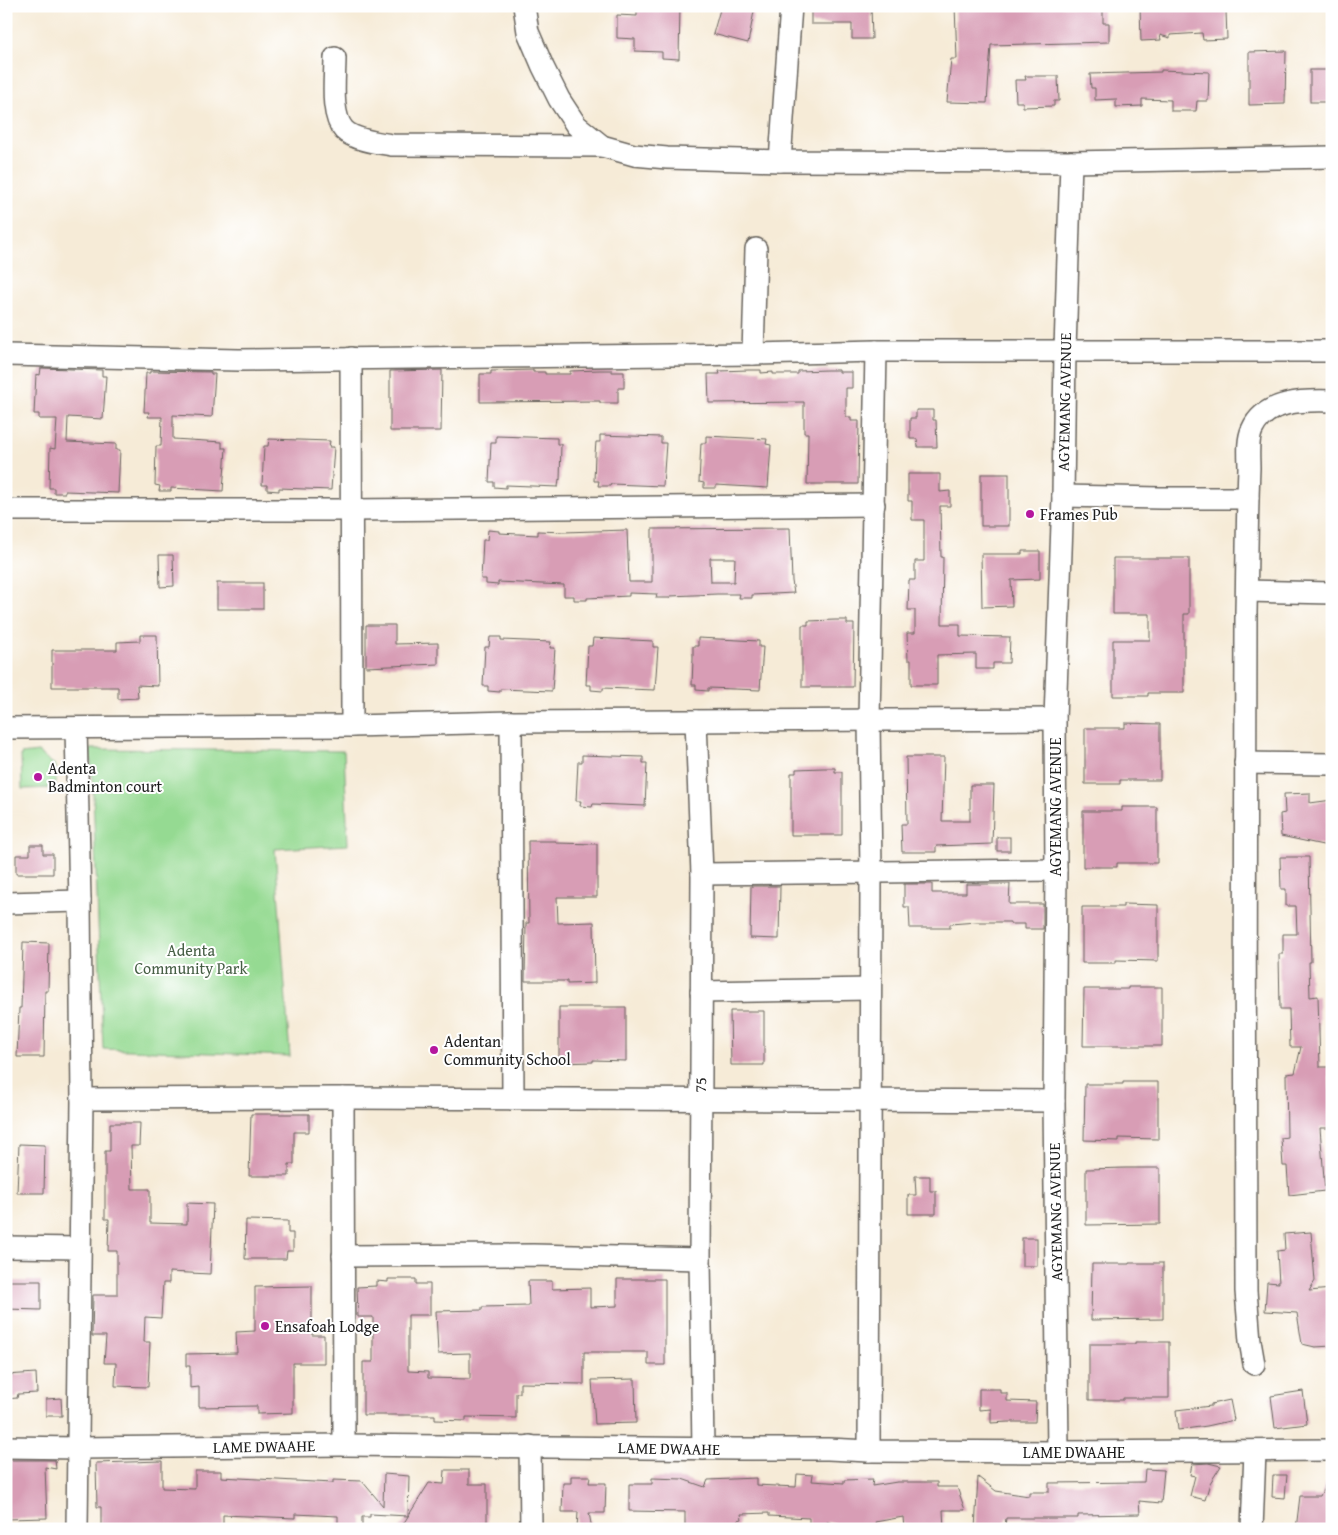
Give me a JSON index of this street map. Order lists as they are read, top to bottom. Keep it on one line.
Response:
{"streets":{"street":["AGYEMANG AVENUE","75","LAME DWAAHE"]},"crossings":[["AGYEMANG AVENUE","LAME DWAAHE"],["75","LAME DWAAHE"]],"parks":["Adenta Community Park"],"places":["Frames Pub","Adenta Badminton court","Adentan Community School","Ensafoah Lodge"]}
